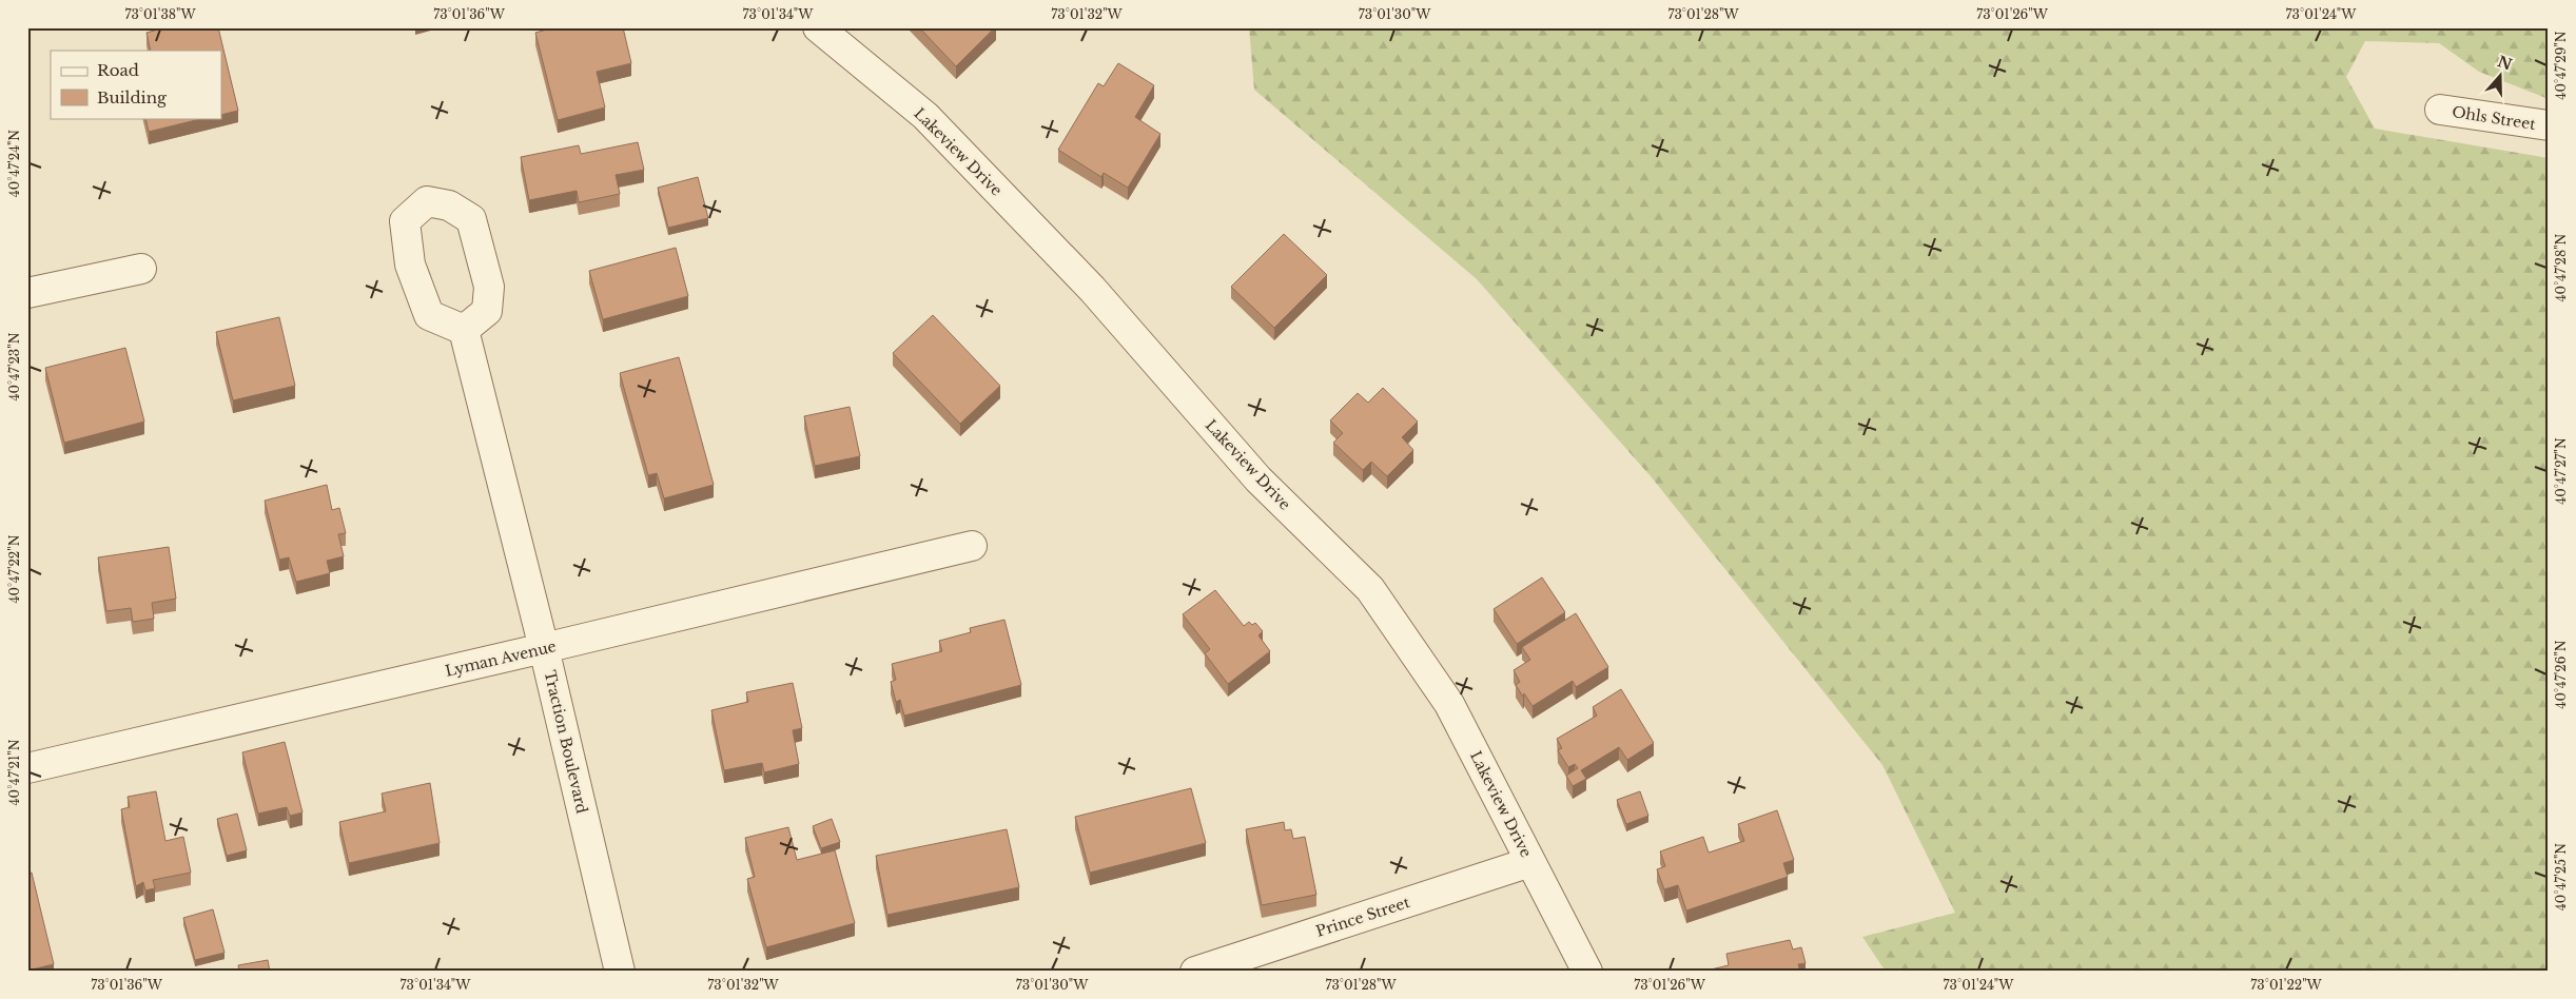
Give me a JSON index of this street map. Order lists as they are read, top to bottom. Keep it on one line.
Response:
{"streets":{"street":["Ohls Street","Lakeview Drive","Lyman Avenue","Traction Boulevard","Prince Street"]},"crossings":[["Lakeview Drive","Prince Street"],["Lyman Avenue","Traction Boulevard"]],"legend":["Road","Building"],"north":"top","coordinates":["73°01'38\"W","73°01'36\"W","73°01'34\"W","73°01'32\"W","73°01'30\"W","73°01'28\"W","73°01'26\"W","73°01'24\"W","40°47'29\"N","40°47'24\"N","40°47'28\"N","40°47'23\"N","40°47'27\"N","40°47'22\"N","40°47'26\"N","40°47'21\"N","40°47'25\"N","73°01'22\"W"]}
